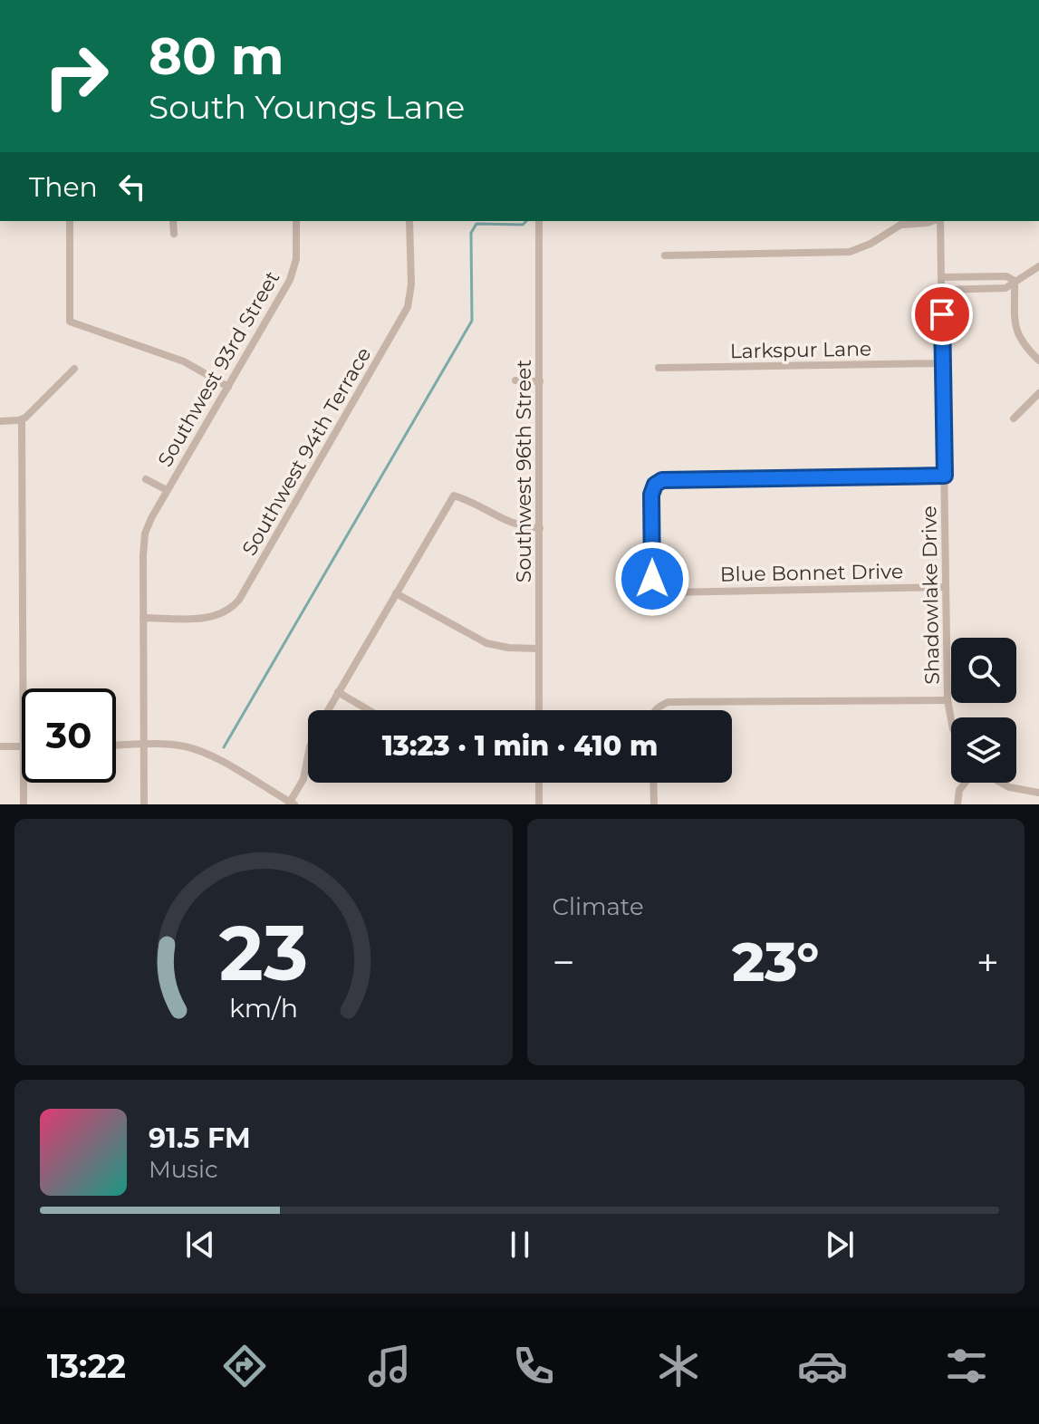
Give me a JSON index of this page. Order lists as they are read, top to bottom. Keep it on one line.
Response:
{"streets":{"street":["Larkspur Lane","Southwest 93rd Street","Southwest 94th Terrace","Southwest 96th Street","Blue Bonnet Drive","Shadowlake Drive"]},"crossings":[["Larkspur Lane","Shadowlake Drive"],["Southwest 93rd Street","Southwest 94th Terrace"],["Blue Bonnet Drive","Shadowlake Drive"]],"page":{"turn":["80 m","South Youngs Lane"],"then":"Then","limit":"30","trip":"13:23 · 1 min · 410 m","tile":"Climate","heat":["−","23°","+"],"song":["91.5 FM","Music"],"tabs":"13:22","gauge":["23","km/h"]}}
